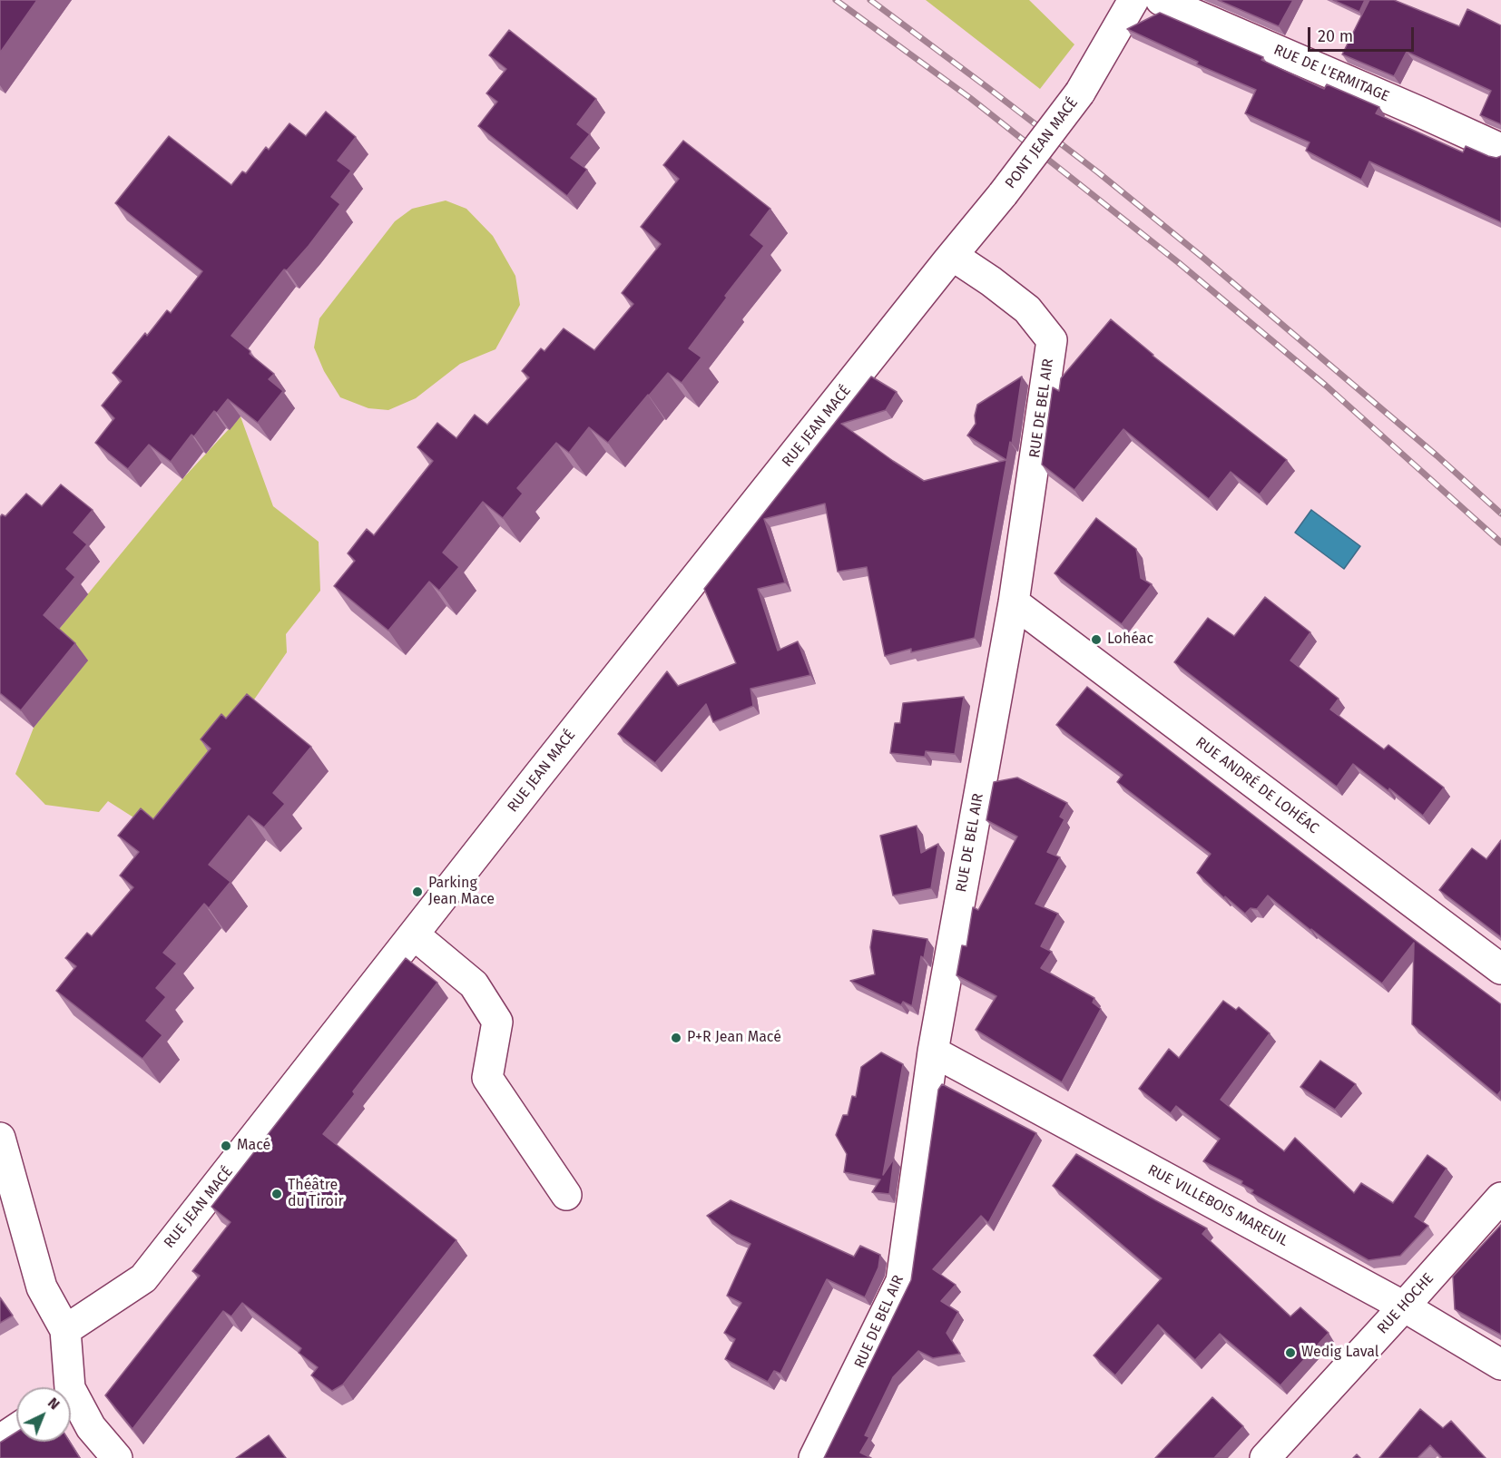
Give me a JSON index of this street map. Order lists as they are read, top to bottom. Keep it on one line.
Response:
{"streets":{"street":["RUE DE L'ERMITAGE","PONT JEAN MACÉ","RUE DE BEL AIR","RUE JEAN MACÉ","RUE ANDRÉ DE LOHÉAC","RUE VILLEBOIS MAREUIL","RUE HOCHE"]},"crossings":[["PONT JEAN MACÉ","RUE JEAN MACÉ"],["RUE DE BEL AIR","RUE JEAN MACÉ"],["RUE DE BEL AIR","RUE ANDRÉ DE LOHÉAC"],["RUE DE BEL AIR","RUE VILLEBOIS MAREUIL"],["RUE VILLEBOIS MAREUIL","RUE HOCHE"]],"places":["Lohéac","Parking Jean Mace","P+R Jean Macé","Macé","Théâtre du Tiroir","Wedig Laval"],"scale_bar":"20 m","north":"top right"}
